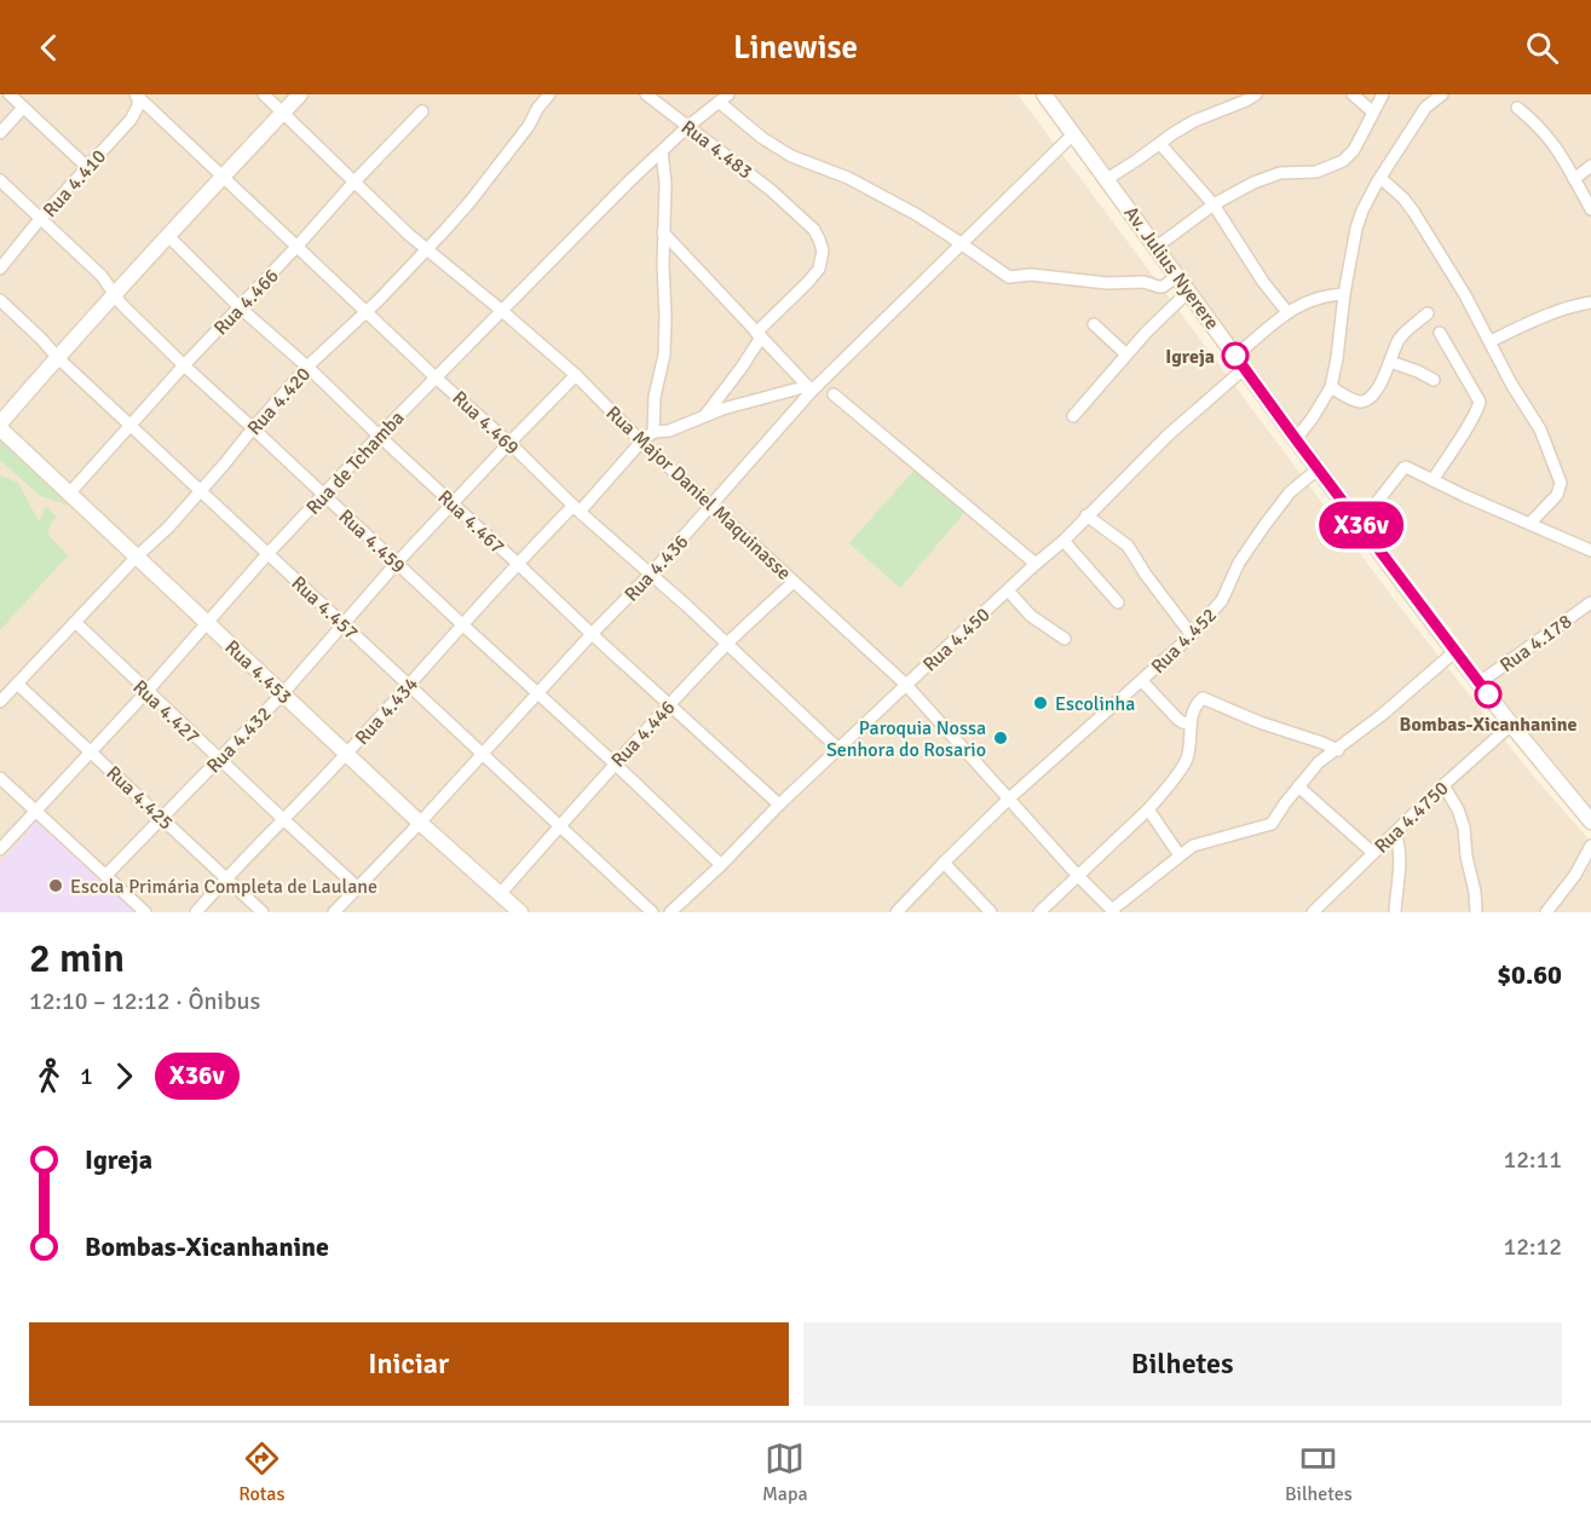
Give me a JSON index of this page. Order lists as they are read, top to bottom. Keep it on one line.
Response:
{"streets":{"street":["Rua 4.483","Rua 4.410","Av. Julius Nyerere","Rua 4.466","Rua 4.420","Rua 4.469","Rua de Tchamba","Rua Major Daniel Maquinasse","Rua 4.467","Rua 4.459","Rua 4.436","Rua 4.457","Rua 4.450","Rua 4.452","Rua 4.178","Rua 4.453","Rua 4.434","Rua 4.427","Rua 4.446","Rua 4.432","Rua 4.425","Rua 4.4750"]},"crossings":[["Rua 4.483","Rua de Tchamba"],["Rua 4.410","Rua 4.469"],["Rua 4.410","Rua 4.459"],["Av. Julius Nyerere","Rua 4.436"],["Av. Julius Nyerere","Rua 4.450"],["Av. Julius Nyerere","Rua 4.452"],["Av. Julius Nyerere","Rua 4.178"],["Av. Julius Nyerere","Rua 4.4750"],["Rua 4.466","Rua 4.469"],["Rua 4.466","Rua Major Daniel Maquinasse"],["Rua 4.466","Rua 4.467"],["Rua 4.466","Rua 4.459"],["Rua 4.466","Rua 4.457"],["Rua 4.466","Rua 4.453"],["Rua 4.420","Rua 4.469"],["Rua 4.420","Rua Major Daniel Maquinasse"],["Rua 4.420","Rua 4.467"],["Rua 4.420","Rua 4.459"],["Rua 4.420","Rua 4.457"],["Rua 4.420","Rua 4.453"],["Rua 4.420","Rua 4.427"],["Rua 4.420","Rua 4.425"],["Rua 4.469","Rua de Tchamba"],["Rua 4.469","Rua 4.436"],["Rua 4.469","Rua 4.450"],["Rua 4.469","Rua 4.434"],["Rua 4.469","Rua 4.446"],["Rua 4.469","Rua 4.432"],["Rua de Tchamba","Rua Major Daniel Maquinasse"],["Rua de Tchamba","Rua 4.467"],["Rua de Tchamba","Rua 4.459"],["Rua de Tchamba","Rua 4.457"],["Rua de Tchamba","Rua 4.453"],["Rua de Tchamba","Rua 4.427"],["Rua de Tchamba","Rua 4.425"],["Rua Major Daniel Maquinasse","Rua 4.436"],["Rua Major Daniel Maquinasse","Rua 4.450"],["Rua Major Daniel Maquinasse","Rua 4.452"],["Rua Major Daniel Maquinasse","Rua 4.434"],["Rua Major Daniel Maquinasse","Rua 4.446"],["Rua Major Daniel Maquinasse","Rua 4.432"],["Rua 4.467","Rua 4.436"],["Rua 4.467","Rua 4.450"],["Rua 4.467","Rua 4.434"],["Rua 4.467","Rua 4.446"],["Rua 4.467","Rua 4.432"],["Rua 4.459","Rua 4.436"],["Rua 4.459","Rua 4.450"],["Rua 4.459","Rua 4.434"],["Rua 4.459","Rua 4.446"],["Rua 4.459","Rua 4.432"],["Rua 4.436","Rua 4.457"],["Rua 4.436","Rua 4.453"],["Rua 4.436","Rua 4.427"],["Rua 4.457","Rua 4.434"],["Rua 4.457","Rua 4.446"],["Rua 4.457","Rua 4.432"],["Rua 4.453","Rua 4.434"],["Rua 4.453","Rua 4.446"],["Rua 4.453","Rua 4.432"],["Rua 4.434","Rua 4.427"],["Rua 4.434","Rua 4.425"],["Rua 4.427","Rua 4.432"],["Rua 4.432","Rua 4.425"]],"places":["Igreja","Bombas-Xicanhanine","Escolinha","Paroquia Nossa Senhora do Rosario","Escola Primária Completa de Laulane"],"lines":["bus line X36v"],"page":{"header":"Linewise","on_map":"X36v","heading":["2 min","12:10 – 12:12 · Ônibus","$0.60"],"legs":["1","X36v"],"list":[{"name":"Igreja","value":"12:11"},{"name":"Bombas-Xicanhanine","value":"12:12"}],"buttons":["Iniciar","Bilhetes"],"tabs":["Rotas","Mapa","Bilhetes"]}}
